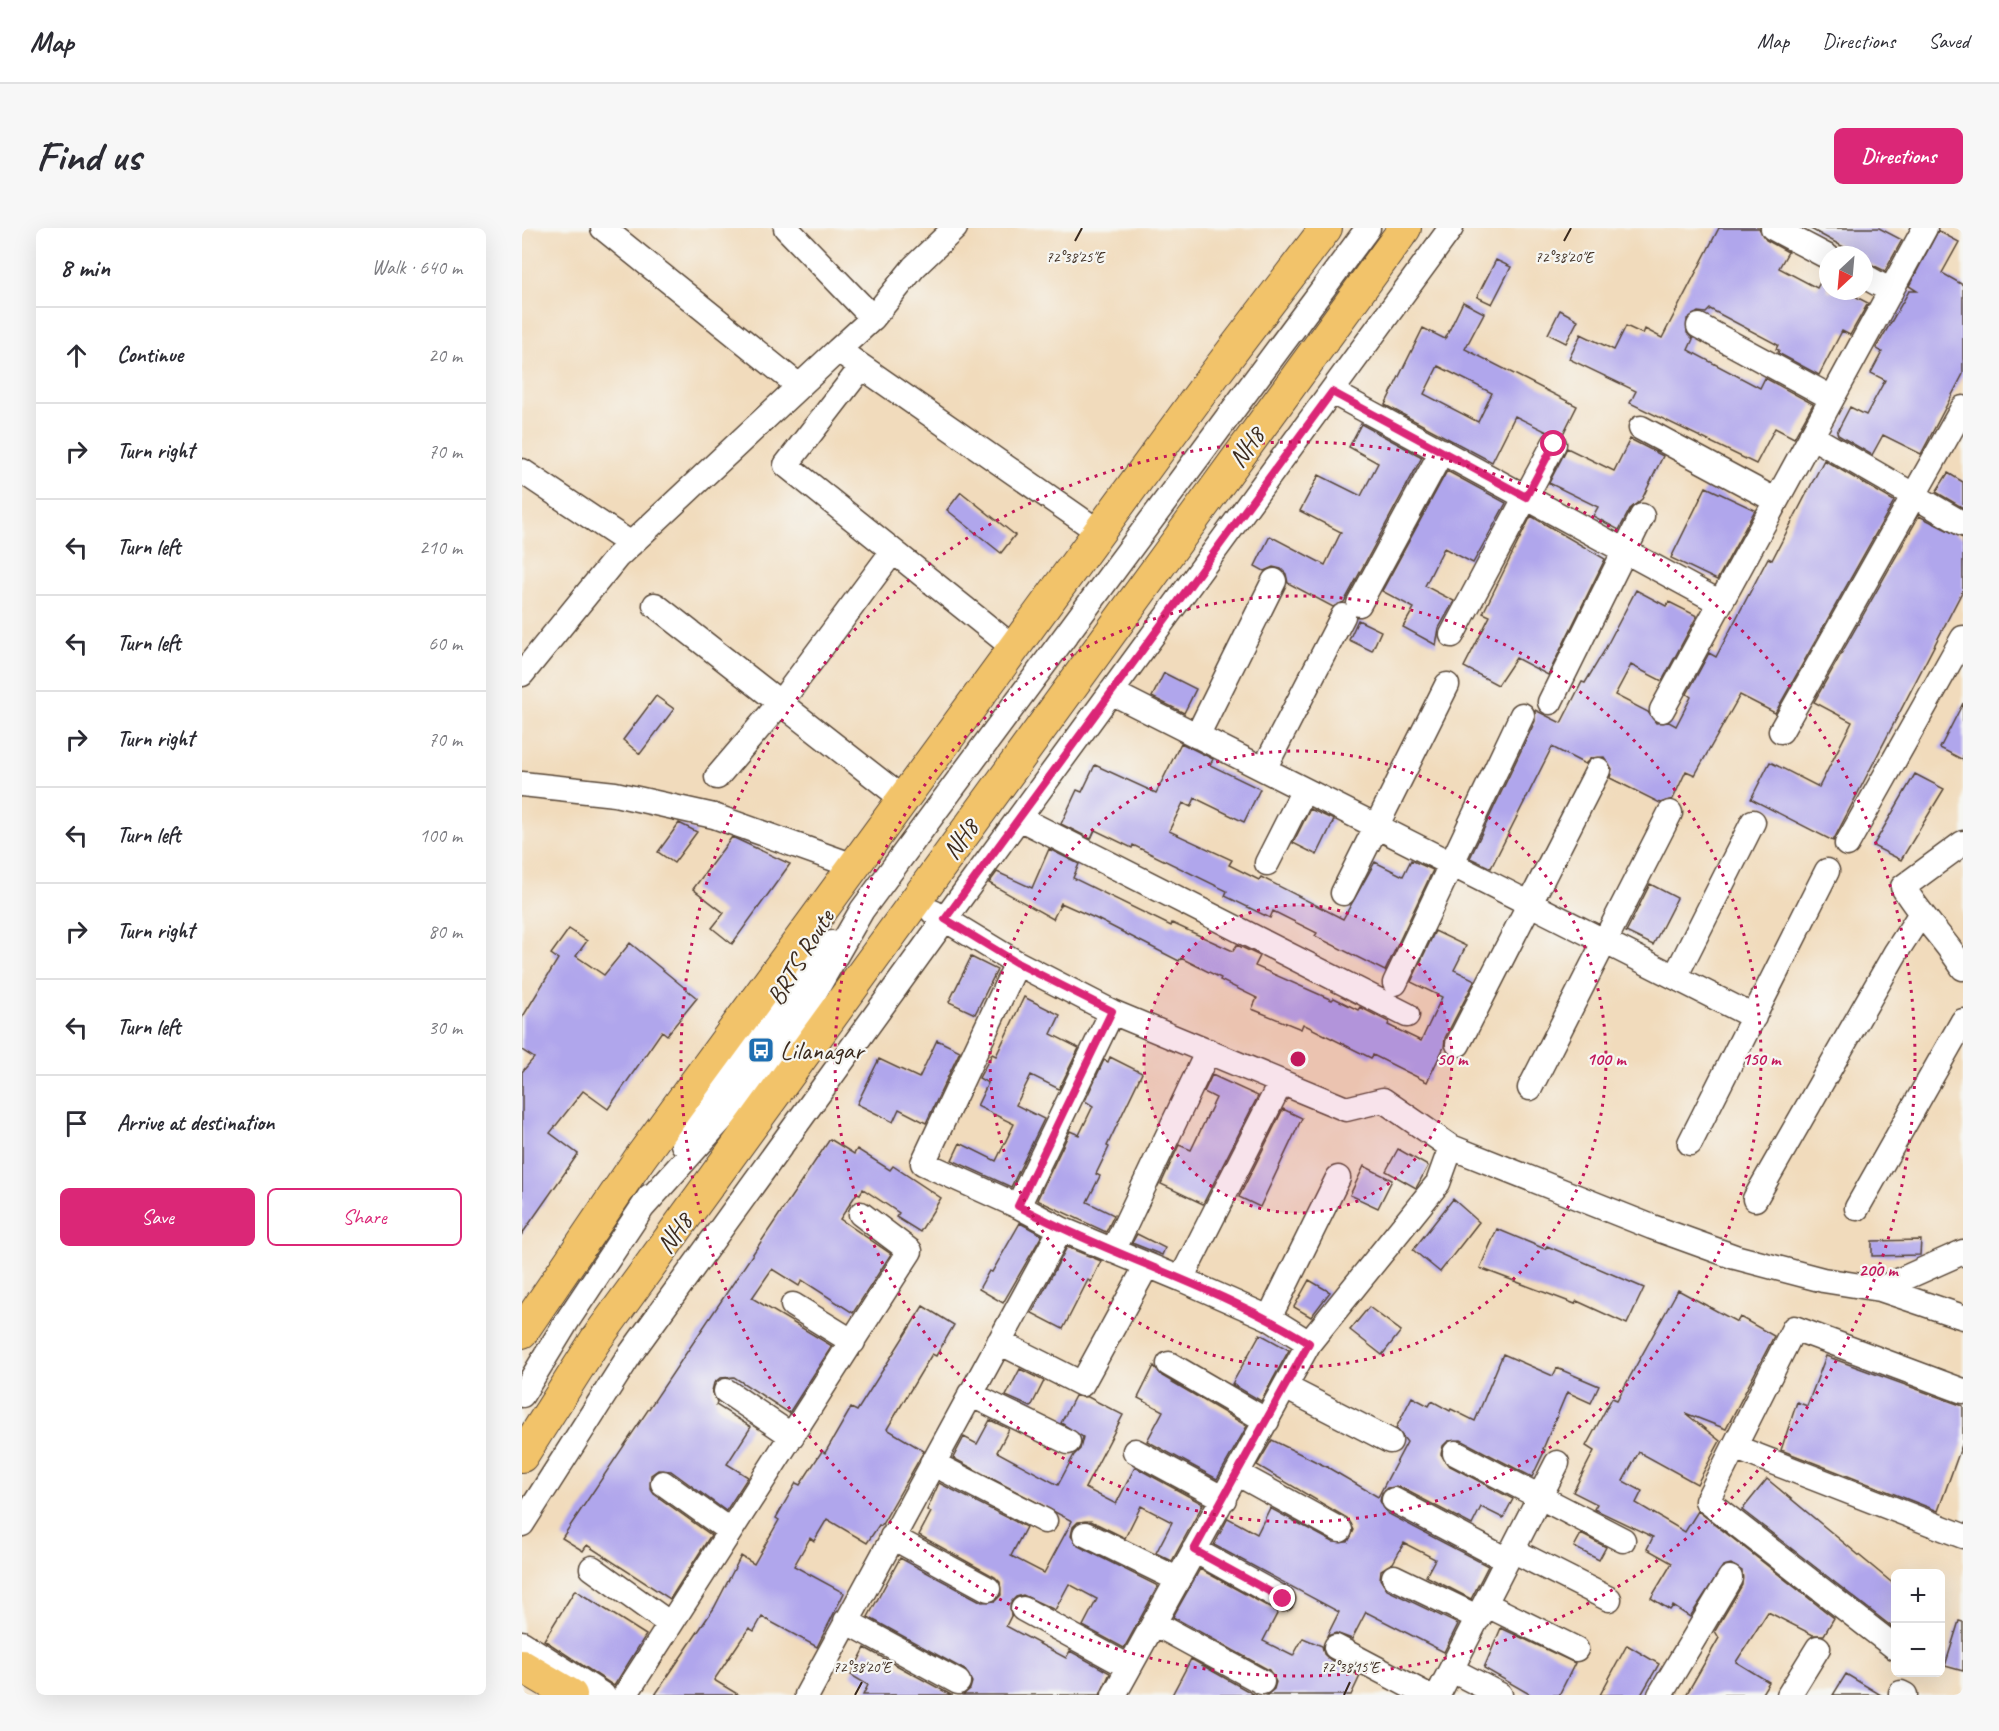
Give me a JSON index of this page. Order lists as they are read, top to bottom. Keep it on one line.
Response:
{"streets":{"main road":["NH8"],"street":["BRTS Route"]},"places":{"bus stop":["Lilanagar"]},"north":"bottom left","page":{"header":"Map","nav":["Map","Directions","Saved"],"buttons":["Directions",["Save","Share"]],"title":"Find us","heading":["8 min","Walk · 640 m"],"list":[["Continue","20 m"],["Turn right","70 m"],["Turn left","210 m"],["Turn left","60 m"],["Turn right","70 m"],["Turn left","100 m"],["Turn right","80 m"],["Turn left","30 m"],"Arrive at destination"],"map_buttons":["+","−"]},"coordinates":["72°38'25\"E","72°38'20\"E","72°38'15\"E"],"rings":["50 m","100 m","150 m","200 m"]}
